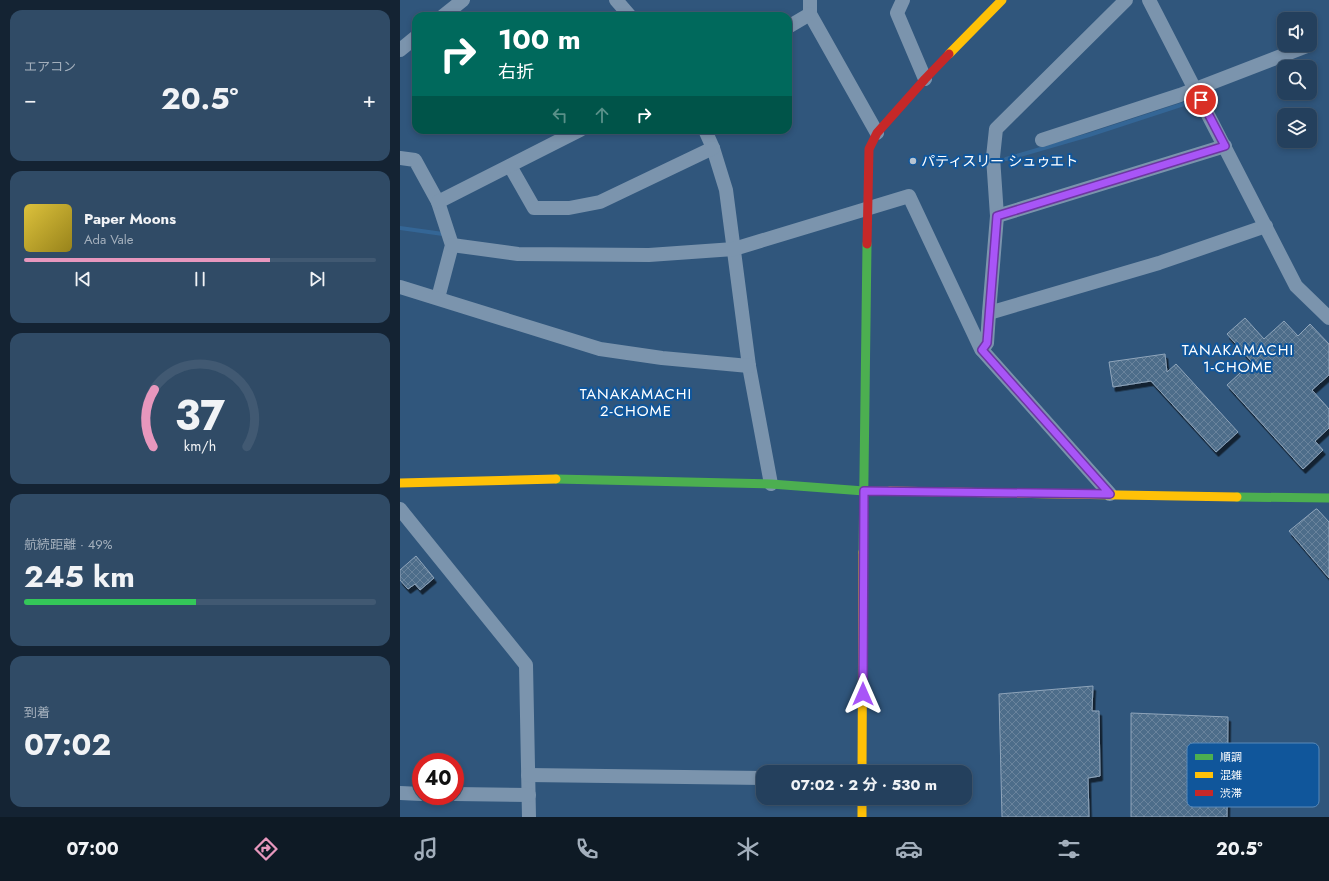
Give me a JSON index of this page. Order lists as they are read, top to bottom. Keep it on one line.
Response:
{"districts":["TANAKAMACHI 1-CHOME","TANAKAMACHI 2-CHOME"],"places":["パティスリー シュゥエト"],"legend":["順調","混雑","渋滞"],"page":{"tile":["エアコン",["航続距離 · 49%","245 km"],["到着","07:02"]],"turn":["100 m","右折"],"heat":["−","20.5°","+"],"song":["Paper Moons","Ada Vale"],"limit":"40","trip":"07:02 · 2 分 · 530 m","tabs":["07:00","20.5°"],"gauge":["37","km/h"]}}
